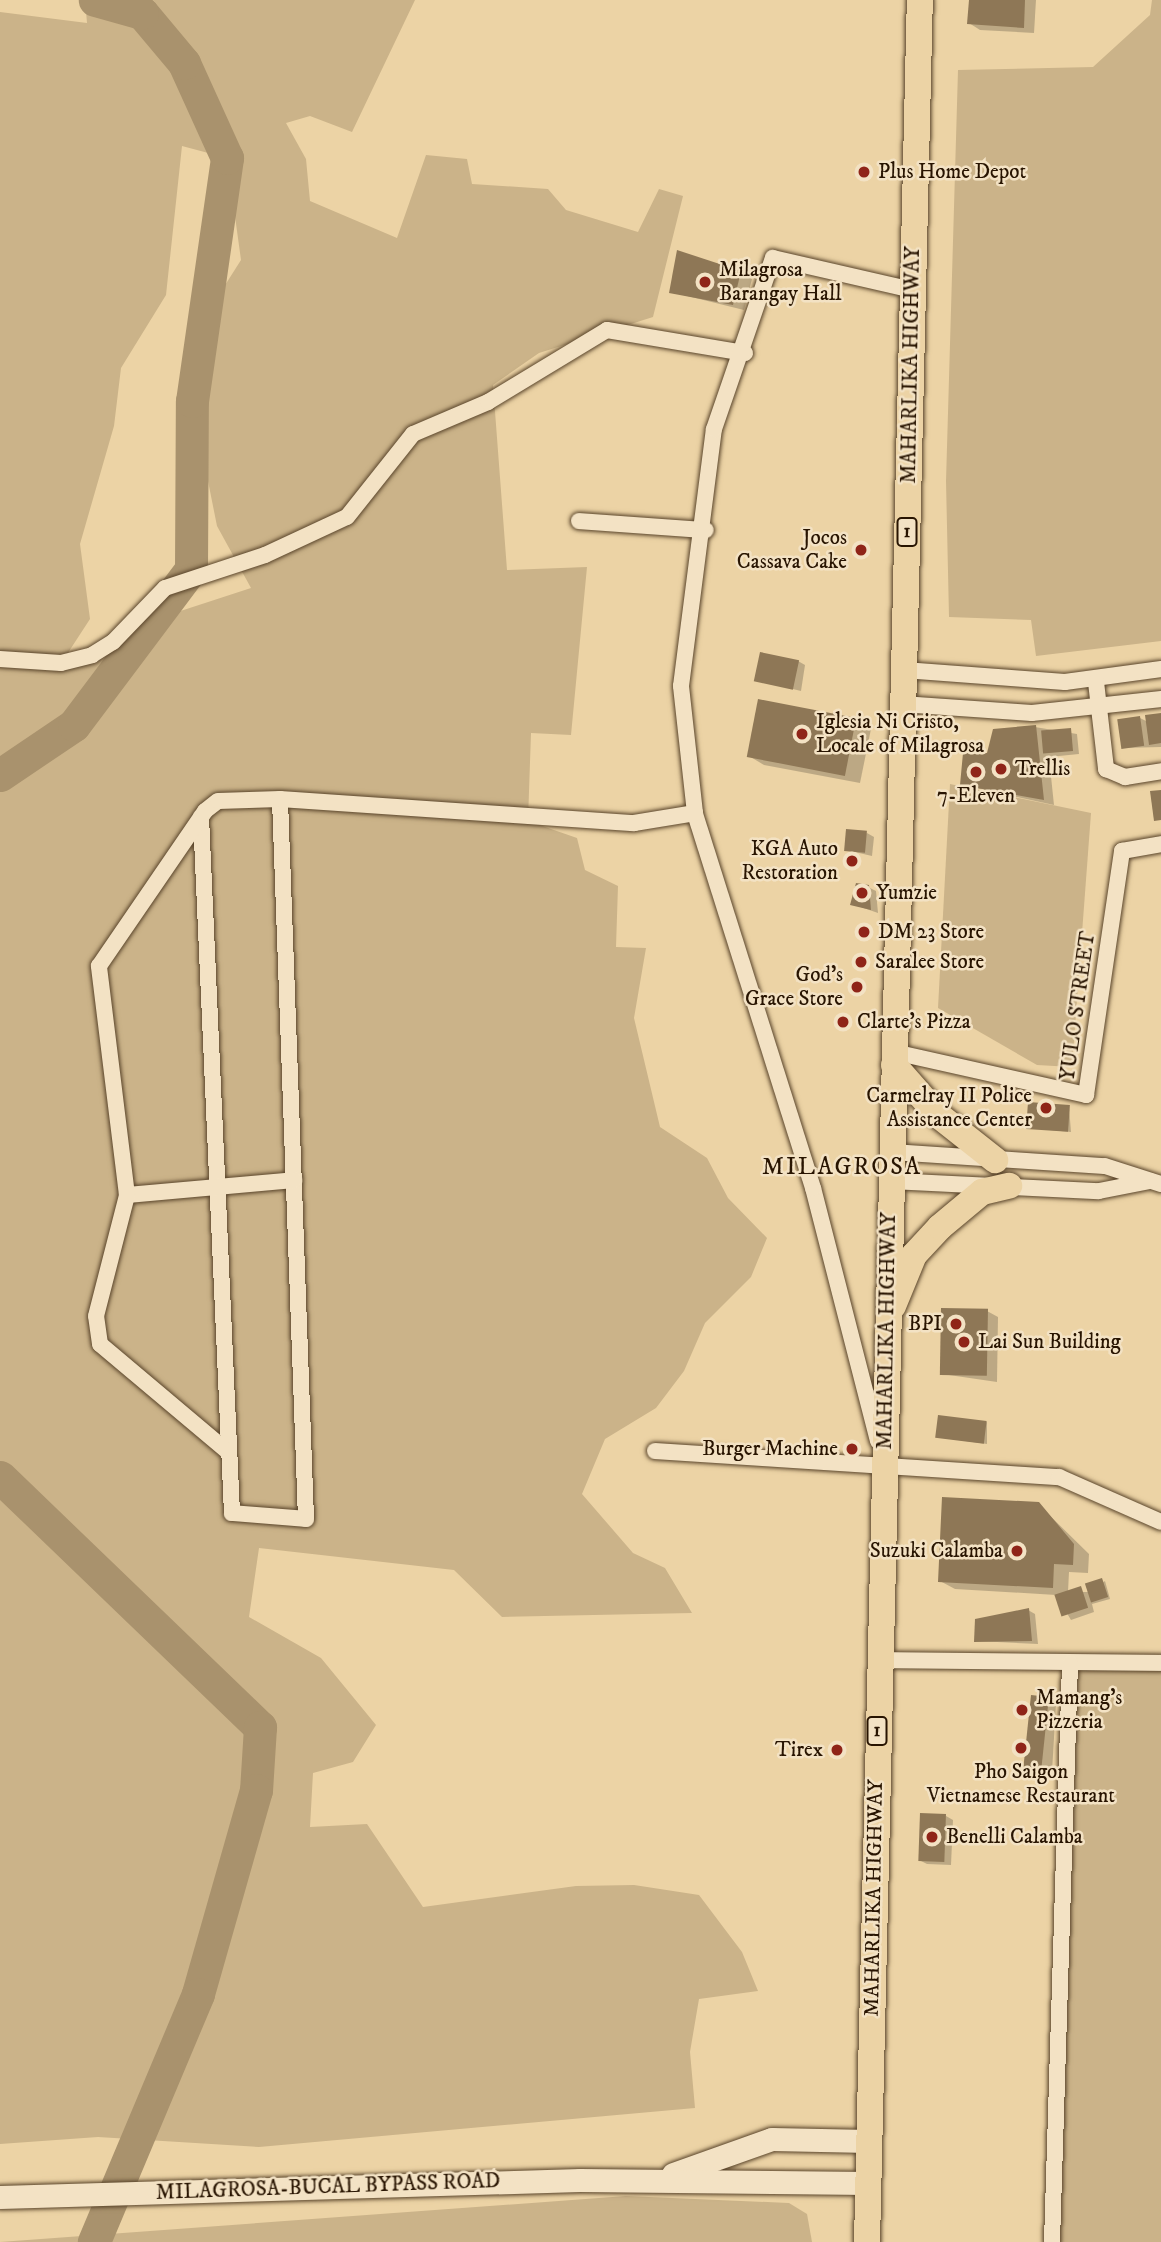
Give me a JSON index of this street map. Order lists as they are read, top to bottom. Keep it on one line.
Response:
{"streets":{"highway":["MAHARLIKA HIGHWAY","1"],"main road":["MILAGROSA-BUCAL BYPASS ROAD"],"street":["YULO STREET"]},"crossings":[["MAHARLIKA HIGHWAY","YULO STREET"],["MAHARLIKA HIGHWAY","MILAGROSA-BUCAL BYPASS ROAD"]],"districts":["MILAGROSA"],"places":["Plus Home Depot","Milagrosa Barangay Hall","Jocos Cassava Cake","Iglesia Ni Cristo, Locale of Milagrosa","Trellis","7-Eleven","KGA Auto Restoration","Yumzie","DM 23 Store","Saralee Store","God's Grace Store","Clarte's Pizza","Carmelray II Police Assistance Center","BPI","Lai Sun Building","Burger Machine","Suzuki Calamba","Mamang's Pizzeria","Pho Saigon Vietnamese Restaurant","Tirex","Benelli Calamba"]}
